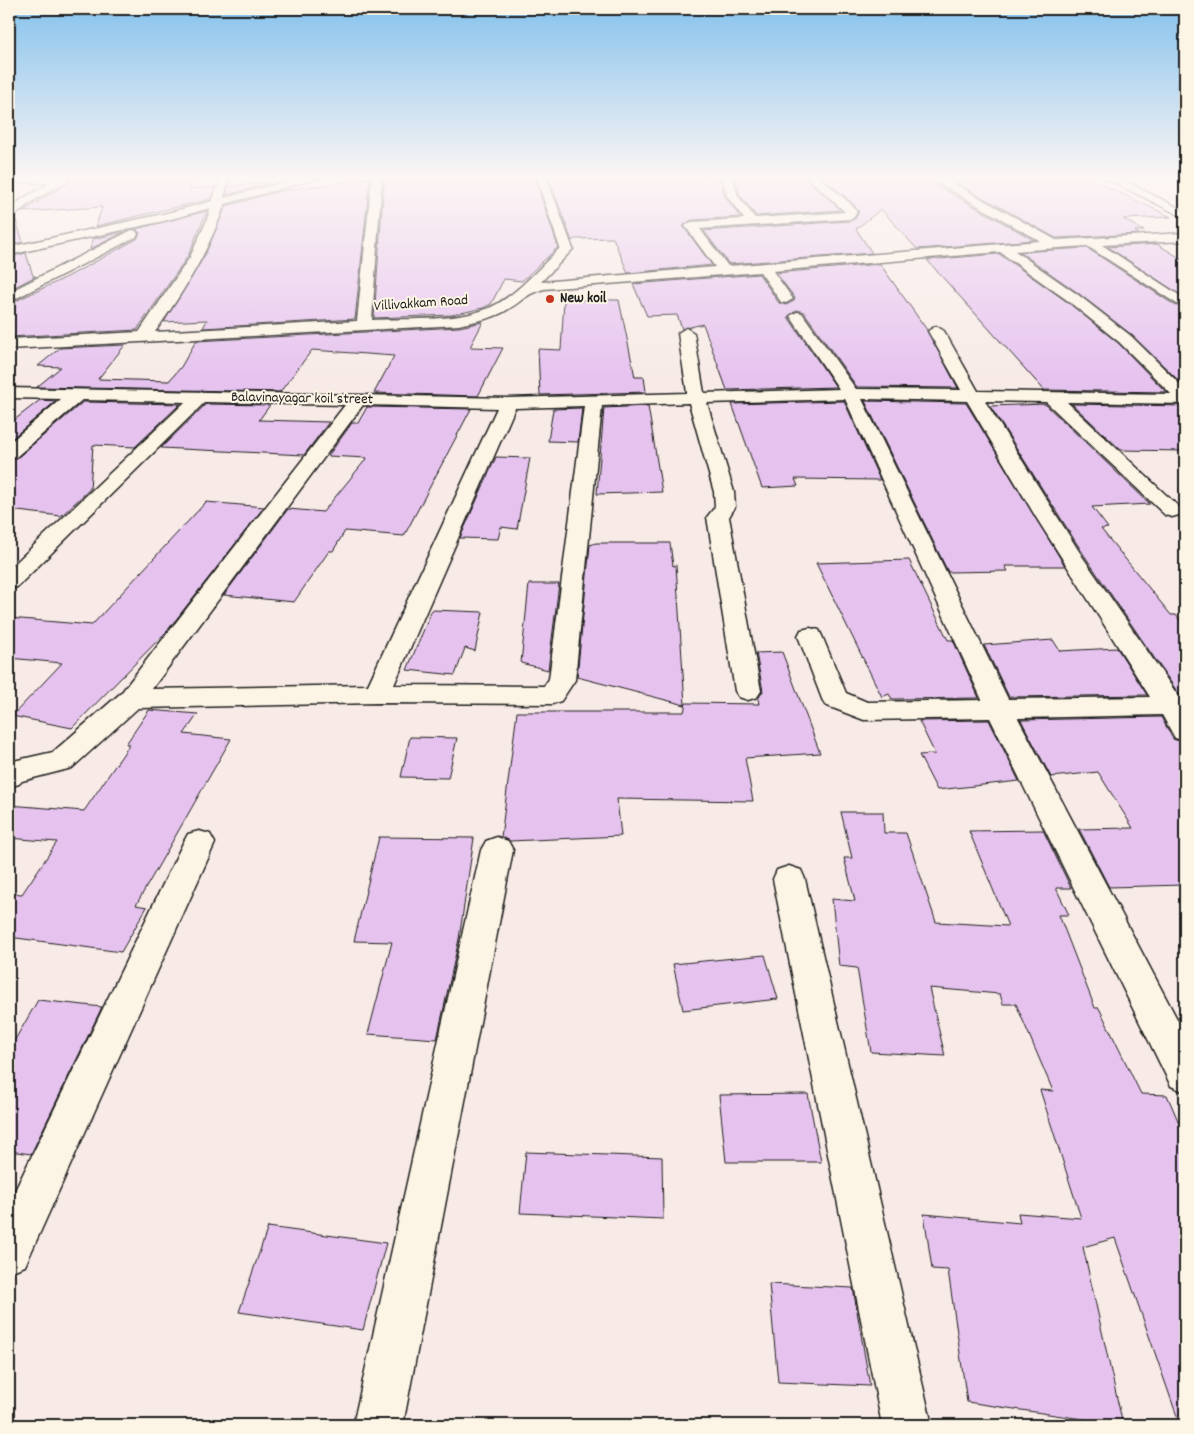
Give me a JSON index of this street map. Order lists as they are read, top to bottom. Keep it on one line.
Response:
{"streets":{"street":["Villivakkam Road","Balavinayagar koil street"]},"places":["New koil"]}
